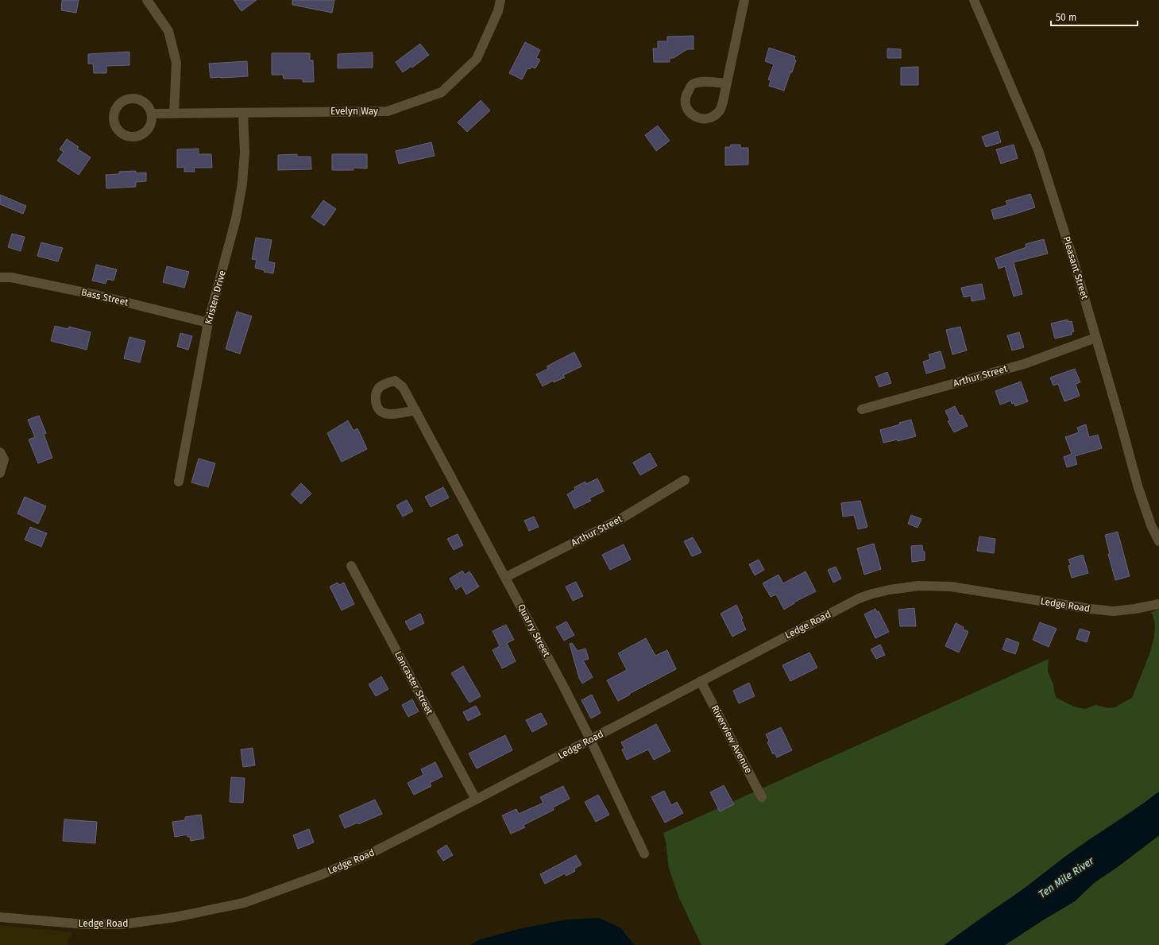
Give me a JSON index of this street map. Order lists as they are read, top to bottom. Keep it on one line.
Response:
{"streets":{"street":["Evelyn Way","Pleasant Street","Bass Street","Kristen Drive","Arthur Street","Ledge Road","Quarry Street","Lancaster Street","Riverview Avenue"]},"crossings":[["Evelyn Way","Kristen Drive"],["Pleasant Street","Arthur Street"],["Bass Street","Kristen Drive"],["Arthur Street","Quarry Street"],["Ledge Road","Quarry Street"],["Ledge Road","Lancaster Street"],["Ledge Road","Riverview Avenue"]],"water":["Ten Mile River"],"scale_bar":"50 m"}
